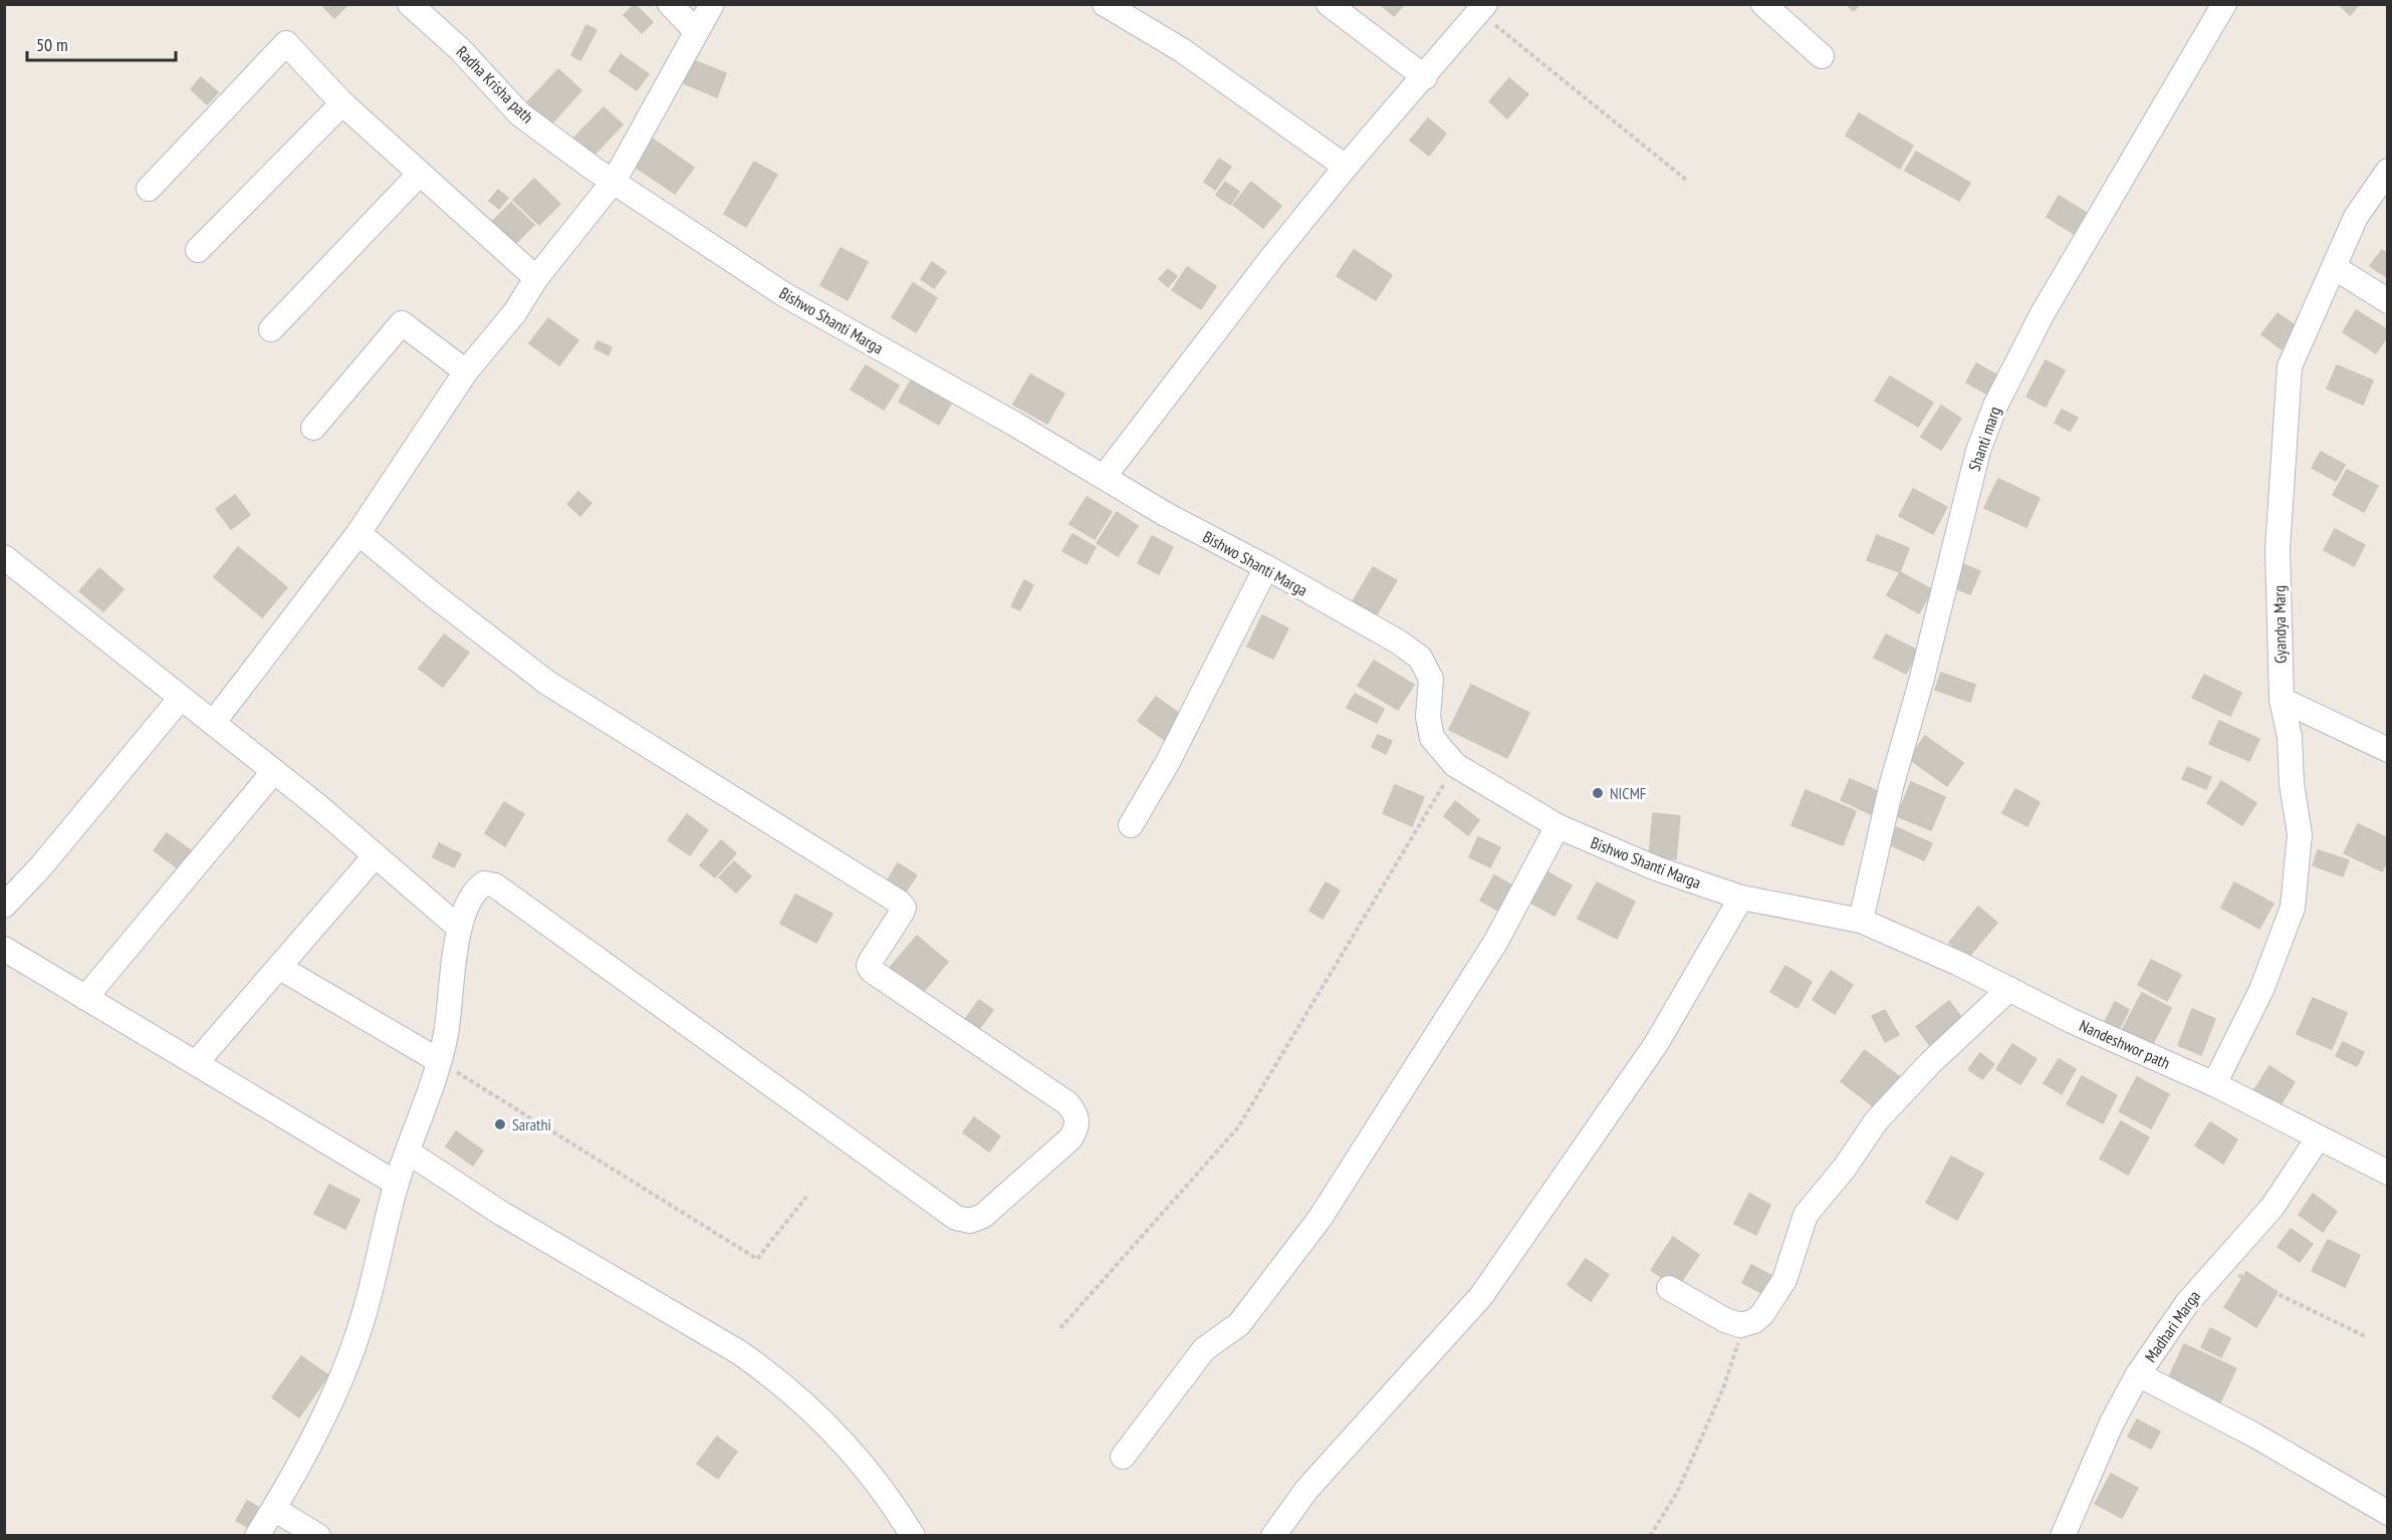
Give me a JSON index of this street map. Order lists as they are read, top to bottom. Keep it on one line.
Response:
{"streets":{"street":["Radha Krisha path","Bishwo Shanti Marga","Shanti marg","Gyandya Marg","Nandeshwor path","Madhari Marga"]},"crossings":[["Radha Krisha path","Bishwo Shanti Marga"],["Bishwo Shanti Marga","Shanti marg"],["Bishwo Shanti Marga","Nandeshwor path"],["Shanti marg","Nandeshwor path"],["Gyandya Marg","Nandeshwor path"],["Nandeshwor path","Madhari Marga"]],"places":["NICMF","Sarathi"],"scale_bar":"50 m"}
